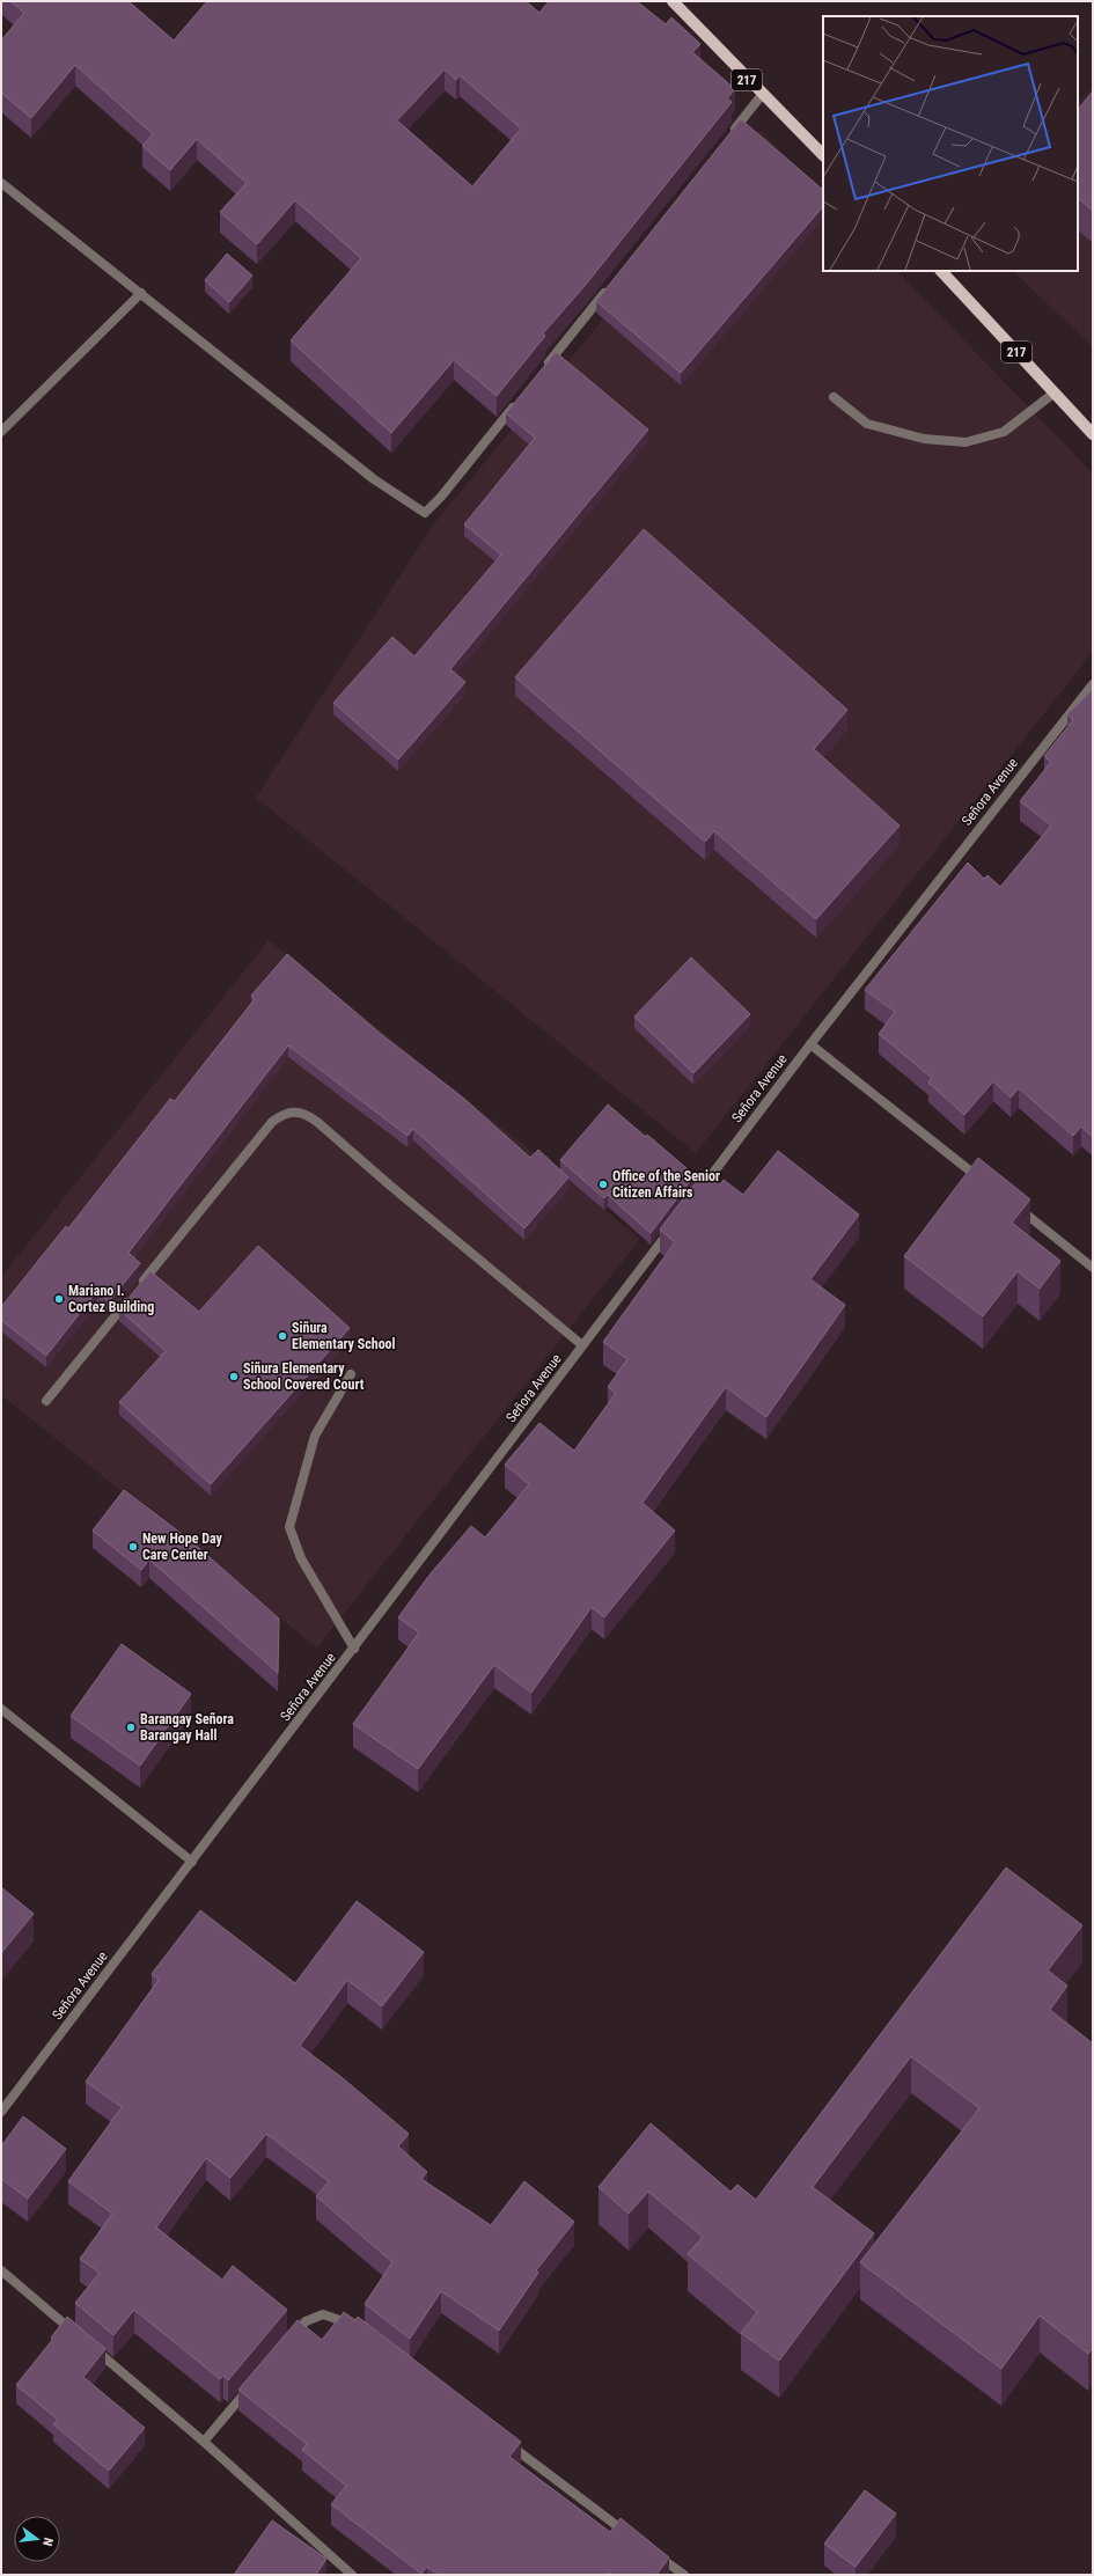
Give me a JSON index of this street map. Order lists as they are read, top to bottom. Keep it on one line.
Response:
{"streets":{"main road":["217"],"street":["Señora Avenue"]},"places":["Office of the Senior Citizen Affairs","Mariano I. Cortez Building","Siñura Elementary School","Siñura Elementary School Covered Court","New Hope Day Care Center","Barangay Señora Barangay Hall"],"north":"right"}
